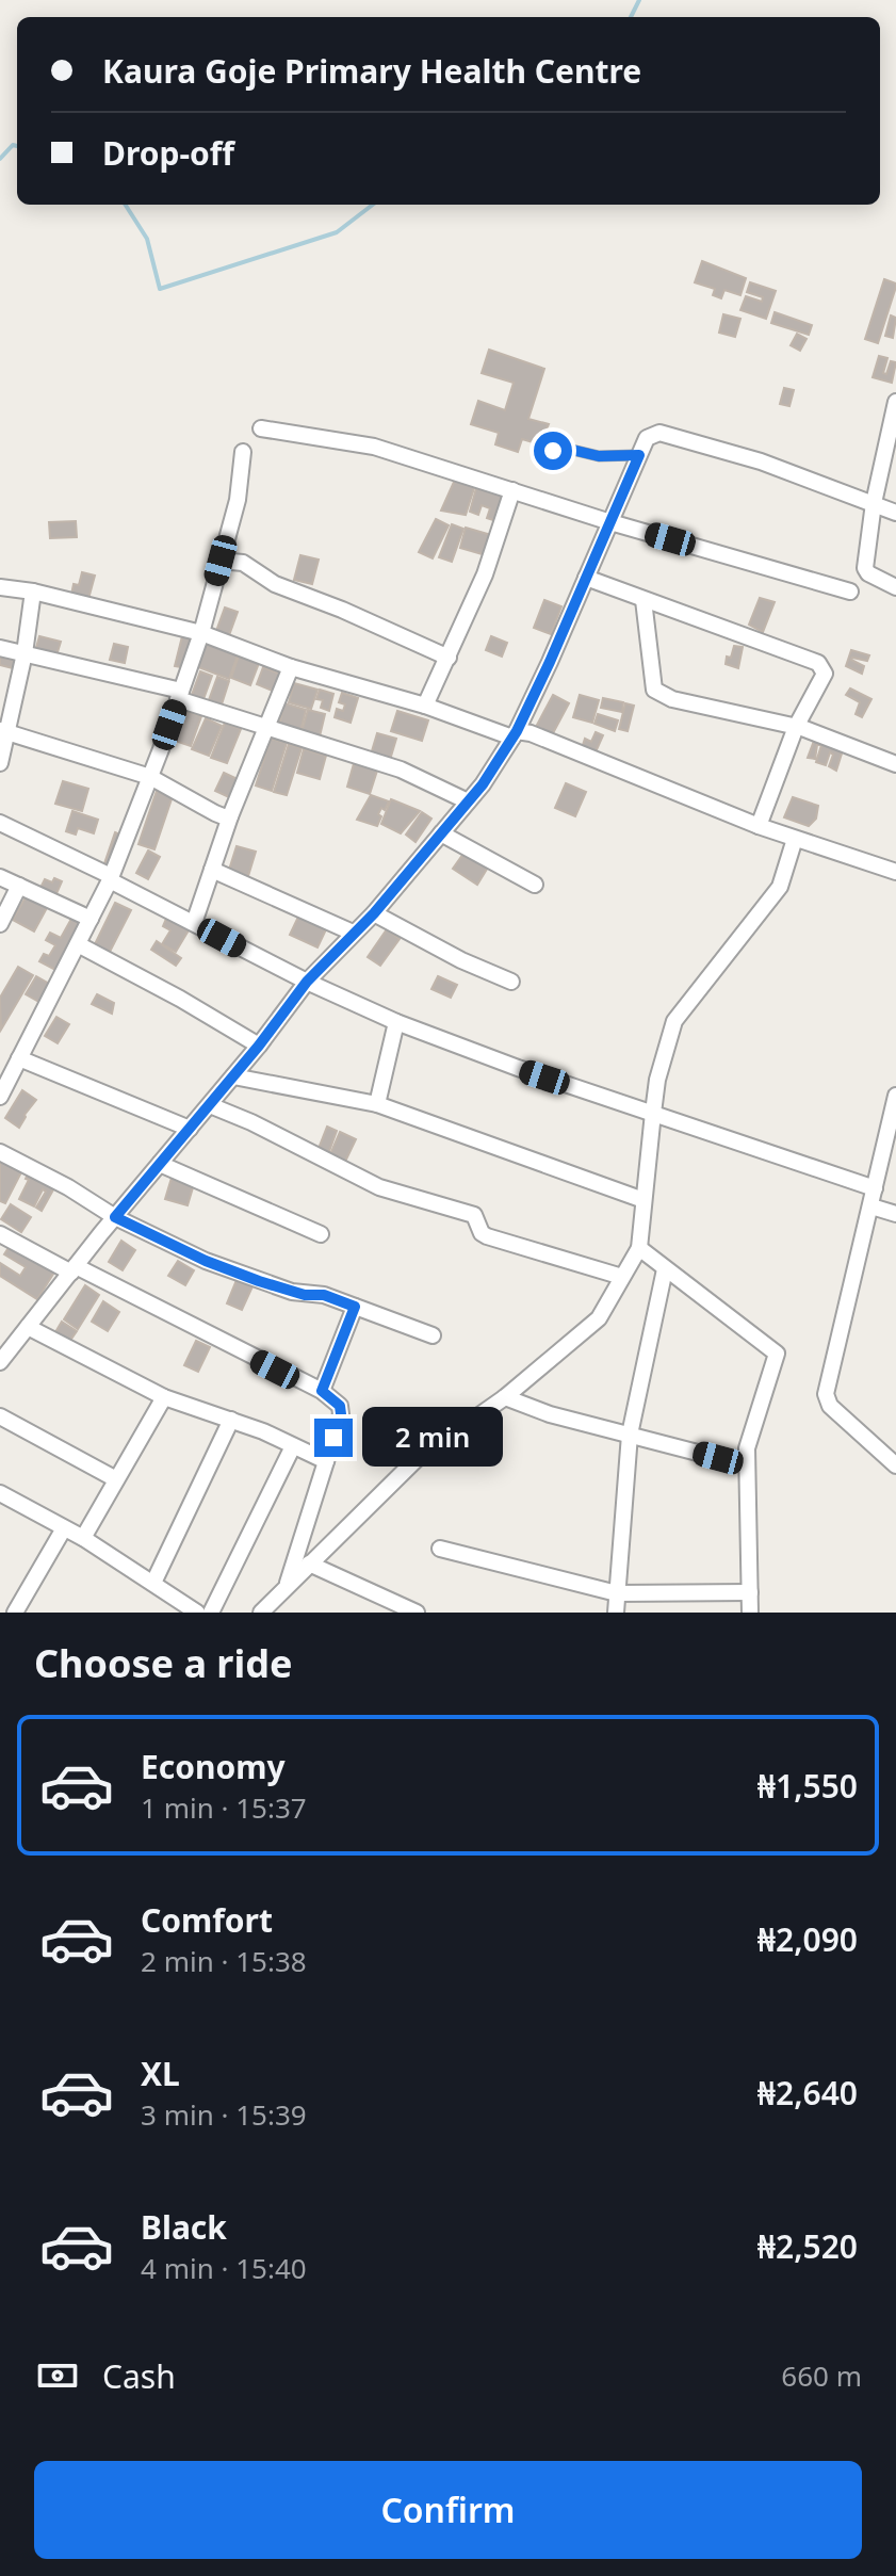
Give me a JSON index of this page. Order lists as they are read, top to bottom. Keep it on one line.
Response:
{"page":{"banner":["Kaura Goje Primary Health Centre","Drop-off"],"bubble":"2 min","heading":"Choose a ride","list":[{"name":"Economy","note":"1 min · 15:37","value":"₦1,550"},{"name":"Comfort","note":"2 min · 15:38","value":"₦2,090"},{"name":"XL","note":"3 min · 15:39","value":"₦2,640"},{"name":"Black","note":"4 min · 15:40","value":"₦2,520"}],"pay":["Cash","660 m"],"buttons":"Confirm"}}
